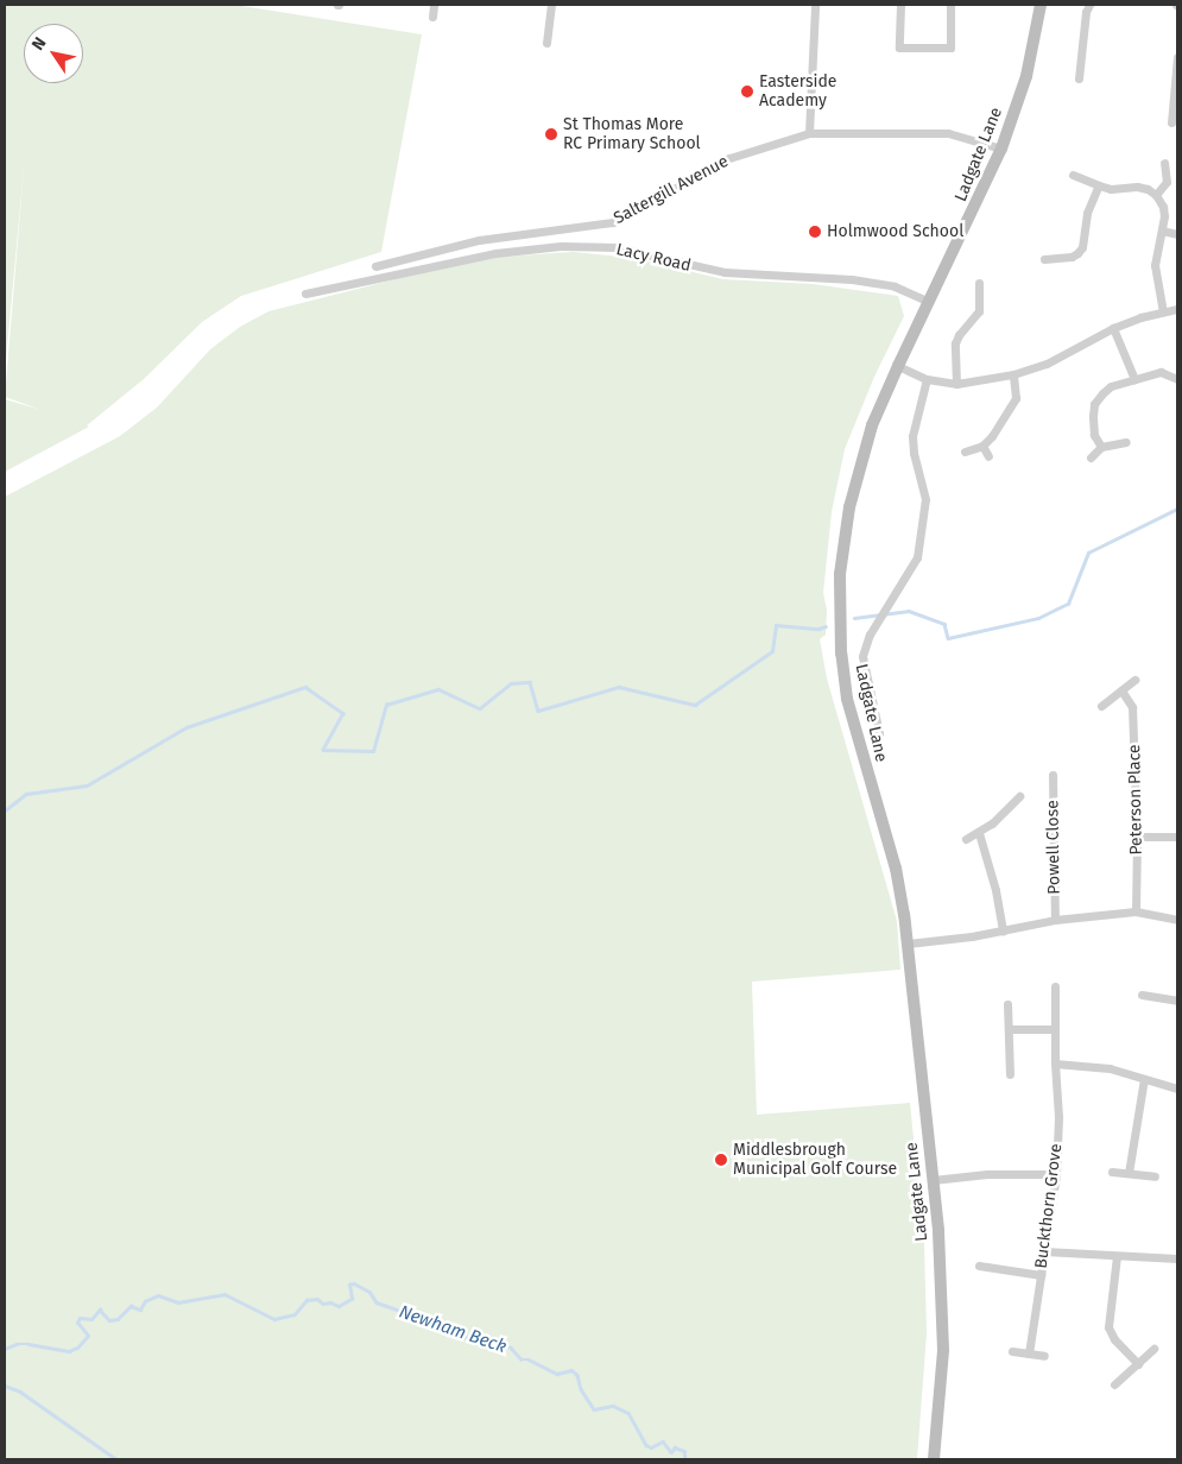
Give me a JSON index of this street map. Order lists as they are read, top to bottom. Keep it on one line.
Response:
{"streets":{"main road":["Ladgate Lane"],"street":["Saltergill Avenue","Lacy Road","Peterson Place","Powell Close","Buckthorn Grove"]},"crossings":[["Ladgate Lane","Saltergill Avenue"],["Ladgate Lane","Lacy Road"]],"water":["Newham Beck"],"places":["Easterside Academy","St Thomas More RC Primary School","Holmwood School","Middlesbrough Municipal Golf Course"],"north":"top left"}
